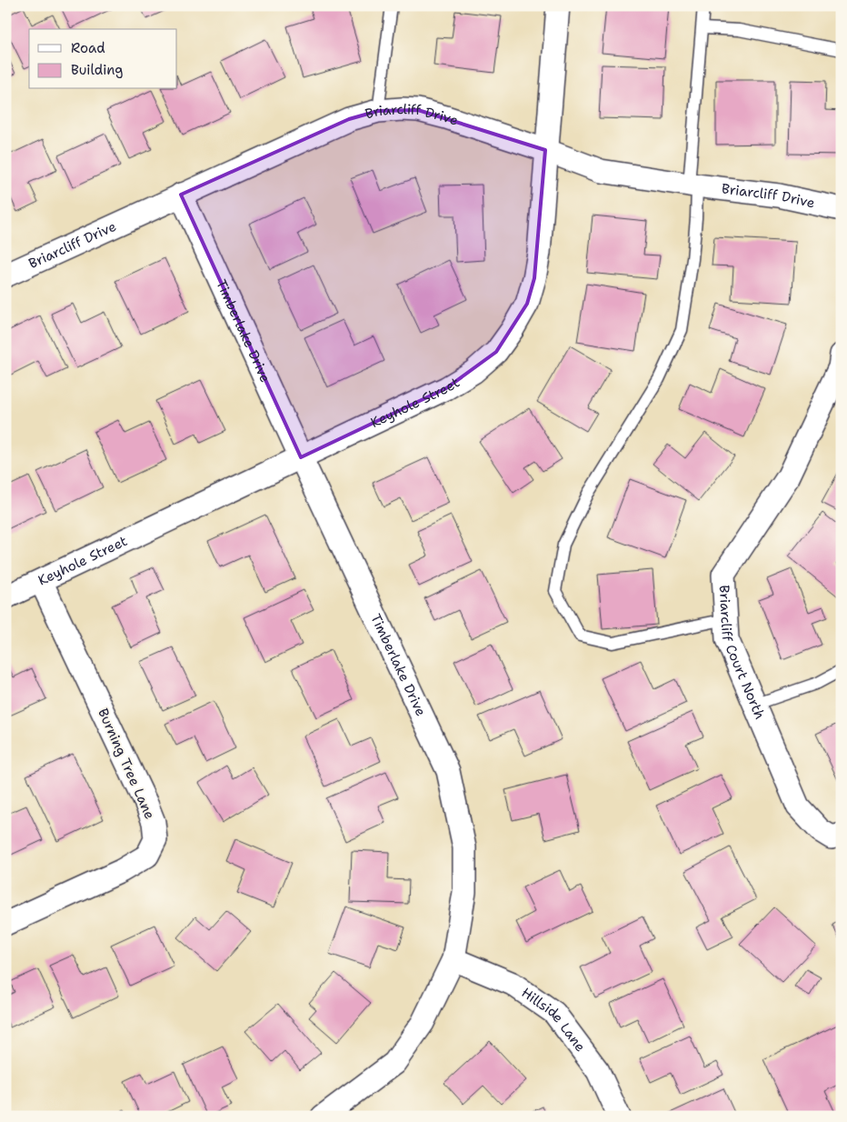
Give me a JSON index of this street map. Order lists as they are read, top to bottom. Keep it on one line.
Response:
{"streets":{"street":["Briarcliff Drive","Timberlake Drive","Keyhole Street","Briarcliff Court North","Burning Tree Lane","Hillside Lane"]},"crossings":[["Briarcliff Drive","Timberlake Drive"],["Briarcliff Drive","Keyhole Street"],["Timberlake Drive","Keyhole Street"],["Timberlake Drive","Hillside Lane"],["Keyhole Street","Burning Tree Lane"]],"legend":["Road","Building"]}
